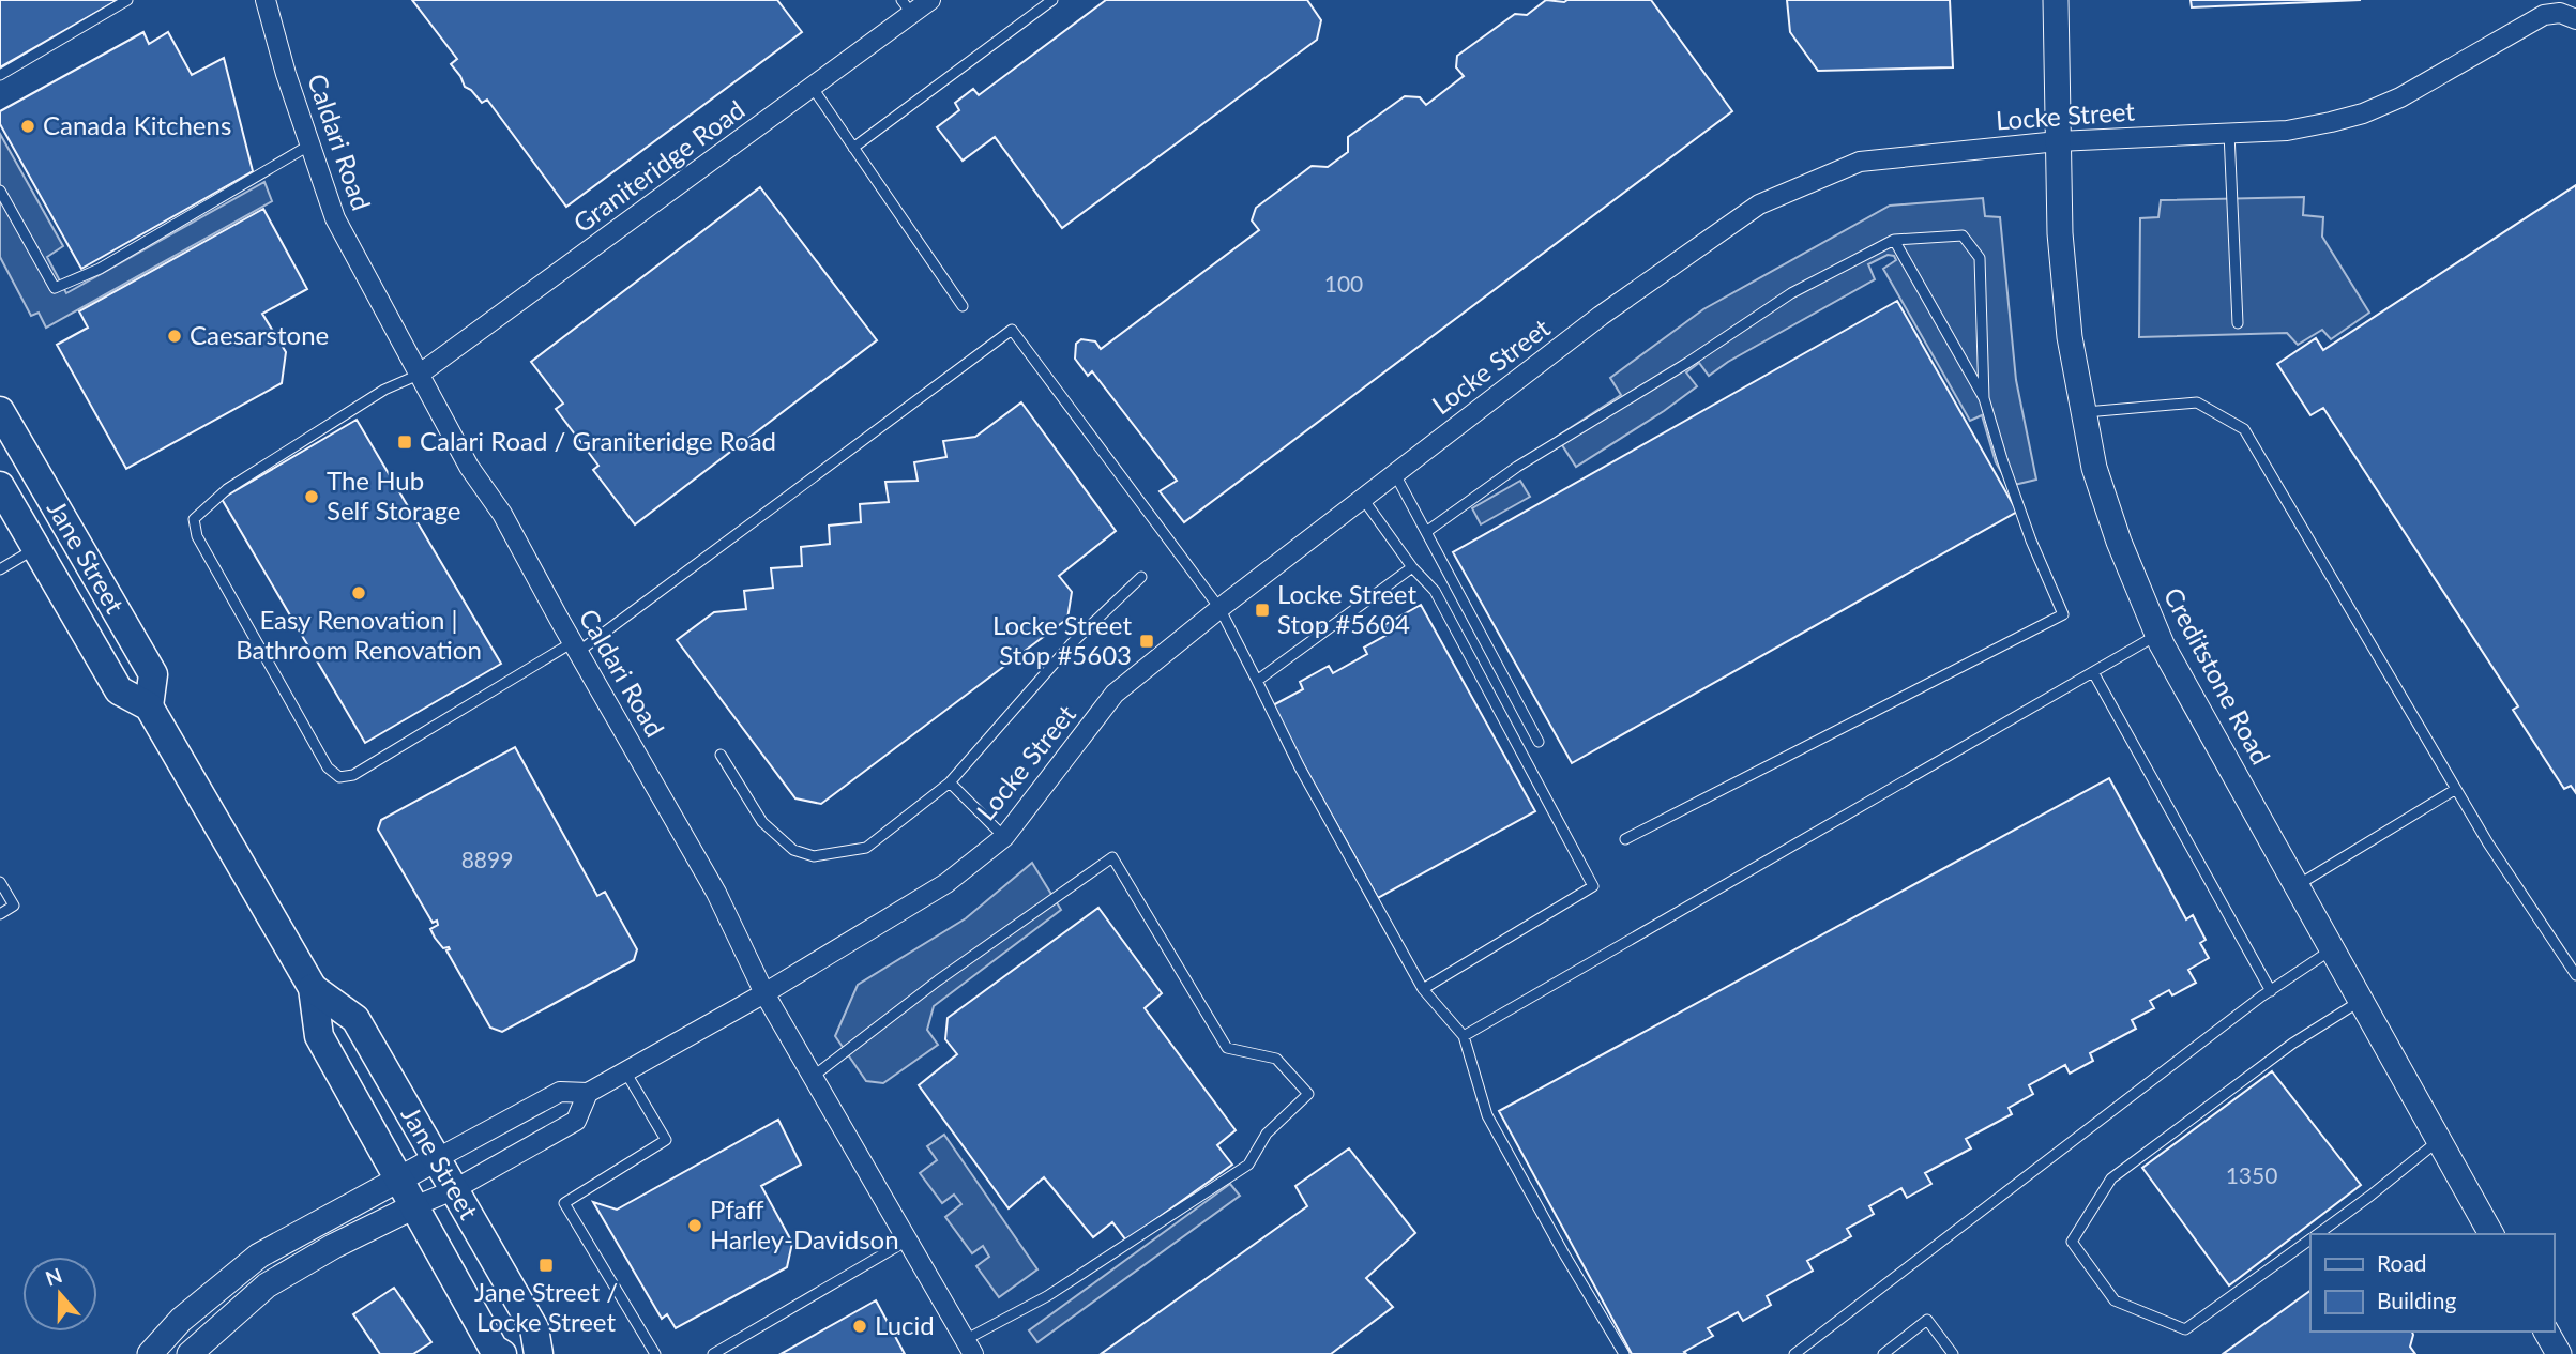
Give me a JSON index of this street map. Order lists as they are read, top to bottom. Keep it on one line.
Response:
{"streets":{"main road":["Jane Street"],"street":["Locke Street","Caldari Road","Graniteridge Road","Creditstone Road"]},"crossings":[["Locke Street","Caldari Road"],["Locke Street","Jane Street"],["Locke Street","Creditstone Road"],["Caldari Road","Graniteridge Road"]],"places":{"other":["Canada Kitchens","Caesarstone","The Hub Self Storage","Easy Renovation | Bathroom Renovation","Pfaff Harley-Davidson","Lucid"],"transit":["Calari Road / Graniteridge Road","Locke Street Stop #5604","Locke Street Stop #5603","Jane Street / Locke Street"]},"house_numbers":["100","8899","1350"],"legend":["Road","Building"],"north":"top"}
